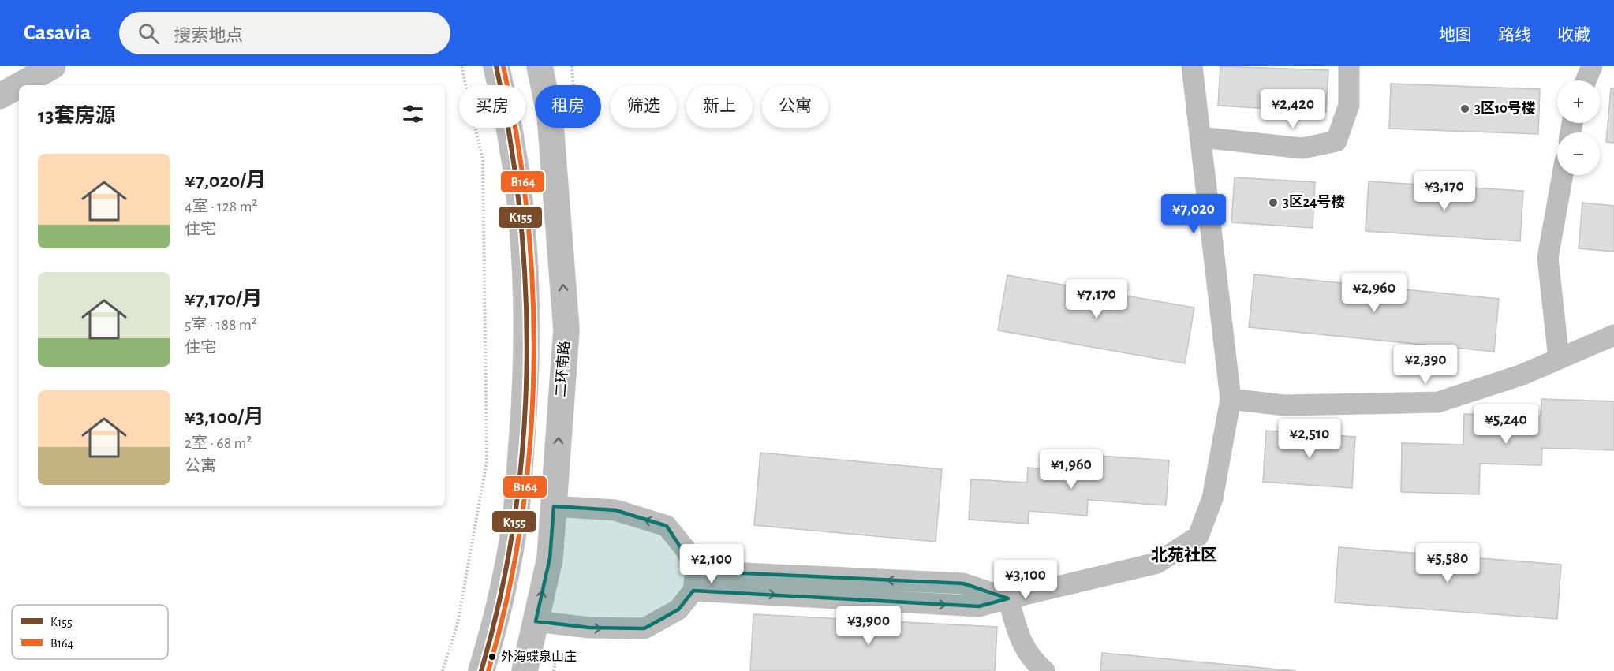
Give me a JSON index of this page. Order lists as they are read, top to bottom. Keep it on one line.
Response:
{"streets":{"main road":["二环南路"]},"districts":["北苑社区"],"places":["3区10号楼","3区24号楼","外海蝶泉山庄"],"lines":["transit line K155","transit line B164"],"legend":["K155","B164"],"page":{"header":"Casavia","search":"搜索地点","nav":["地图","路线","收藏"],"map_buttons":["+","−"],"chip":["买房","租房","筛选","新上","公寓"],"heading":"13套房源","price":["¥2,420","¥3,170","¥7,020","¥2,960","¥7,170","¥2,390","¥5,240","¥2,510","¥1,960","¥5,580","¥2,100","¥3,100","¥3,900"],"list":[{"name":"¥7,020/月","note":"4室 · 128 m² · 住宅"},{"name":"¥7,170/月","note":"5室 · 188 m² · 住宅"},{"name":"¥3,100/月","note":"2室 · 68 m² · 公寓"}]}}
